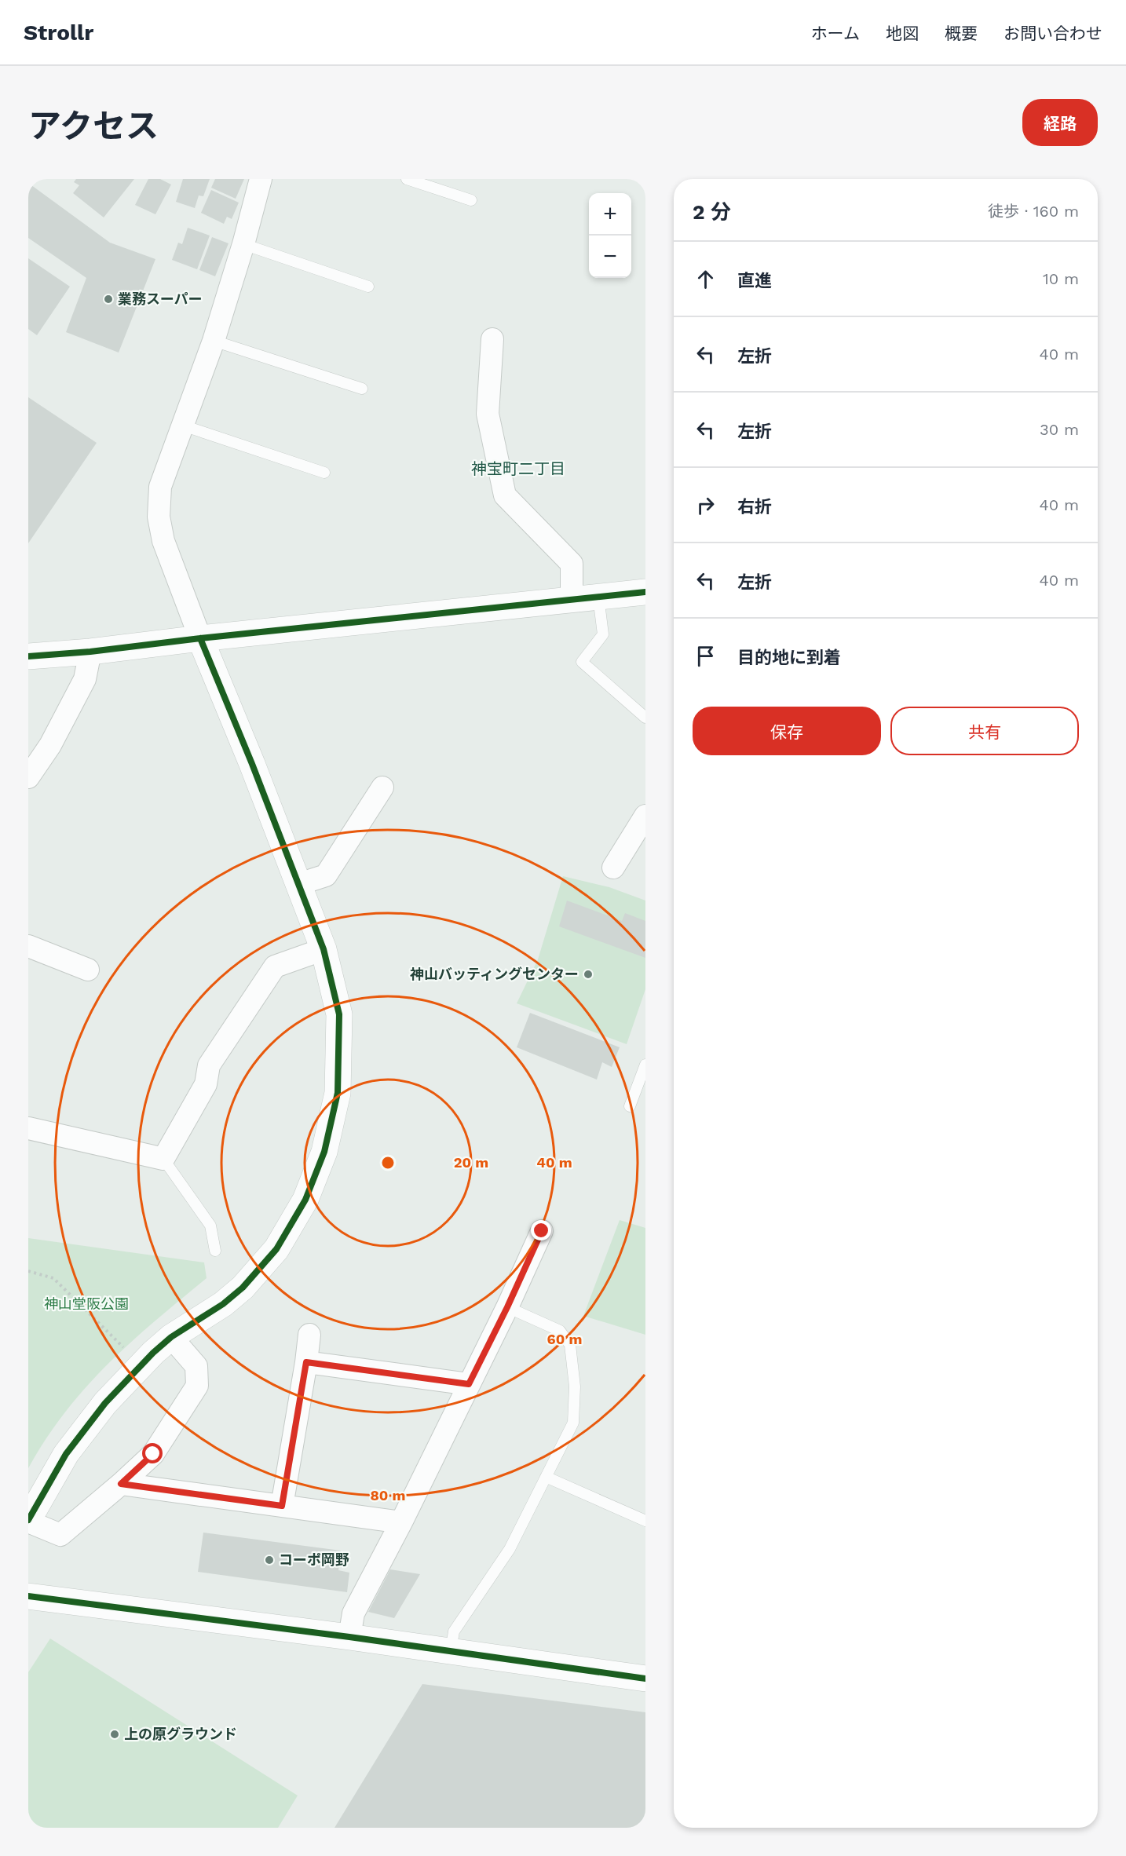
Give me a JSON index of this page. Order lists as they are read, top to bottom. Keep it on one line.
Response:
{"districts":["神宝町二丁目"],"parks":["神山堂阪公園"],"places":["業務スーパー","神山バッティングセンター","コーポ岡野","上の原グラウンド"],"page":{"header":"Strollr","nav":["ホーム","地図","概要","お問い合わせ"],"title":"アクセス","buttons":["経路",["保存","共有"]],"heading":["2 分","徒歩 · 160 m"],"map_buttons":["+","−"],"list":[["直進","10 m"],["左折","40 m"],["左折","30 m"],["右折","40 m"],["左折","40 m"],"目的地に到着"]},"rings":["20 m","40 m","60 m","80 m"]}
